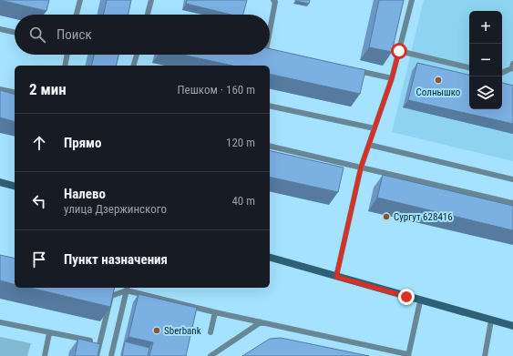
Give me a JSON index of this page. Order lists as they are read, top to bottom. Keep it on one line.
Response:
{"places":["Солнышко","Сургут 628416","Sberbank"],"page":{"map_buttons":["+","−"],"search":"Поиск","heading":["2 мин","Пешком · 160 m"],"list":[["Прямо","120 m"],["Налево","улица Дзержинского","40 m"],"Пункт назначения"]}}
